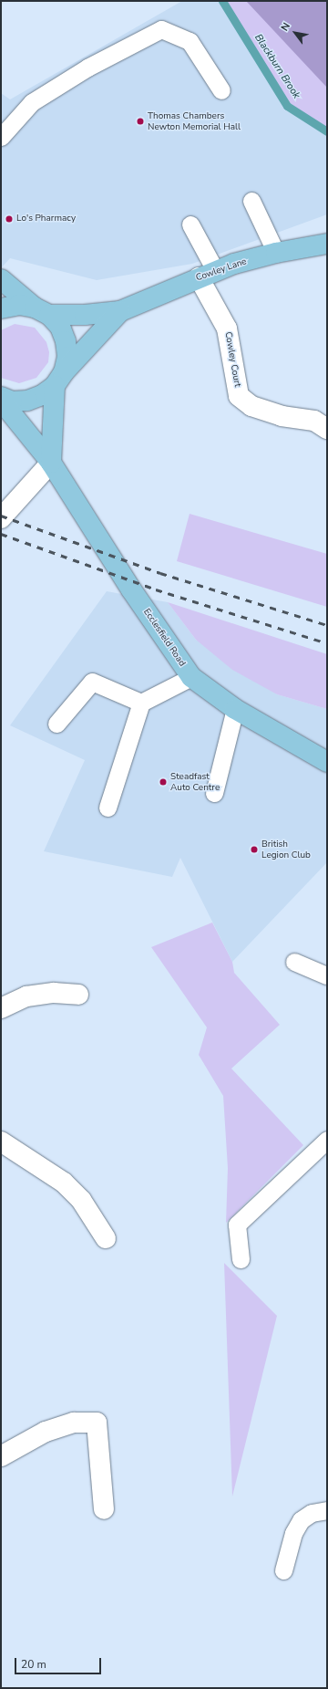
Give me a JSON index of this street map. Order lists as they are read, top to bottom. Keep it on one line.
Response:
{"streets":{"main road":["Cowley Lane","Ecclesfield Road"],"street":["Cowley Court"]},"crossings":[["Cowley Lane","Cowley Court"]],"water":["Blackburn Brook"],"places":["Thomas Chambers Newton Memorial Hall","Lo's Pharmacy","Steadfast Auto Centre","British Legion Club"],"scale_bar":"20 m","north":"top left"}
